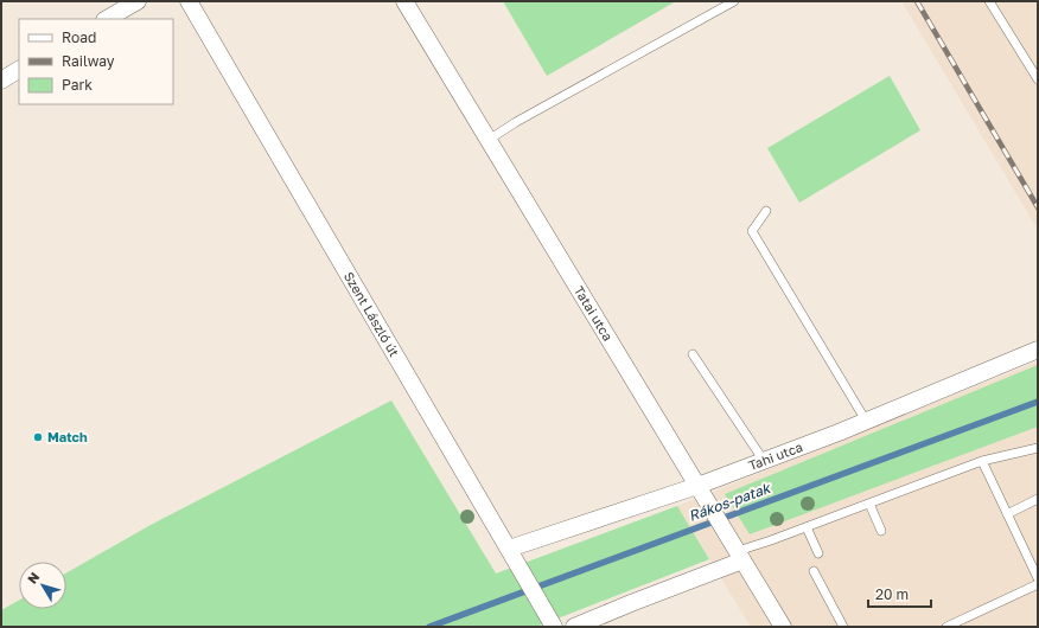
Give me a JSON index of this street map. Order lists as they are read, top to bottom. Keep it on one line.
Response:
{"streets":{"street":["Szent László út","Tatai utca","Tahi utca"]},"crossings":[["Szent László út","Tahi utca"],["Tatai utca","Tahi utca"]],"water":["Rákos-patak"],"places":["Match"],"legend":["Road","Railway","Park"],"scale_bar":"20 m","north":"top left"}
